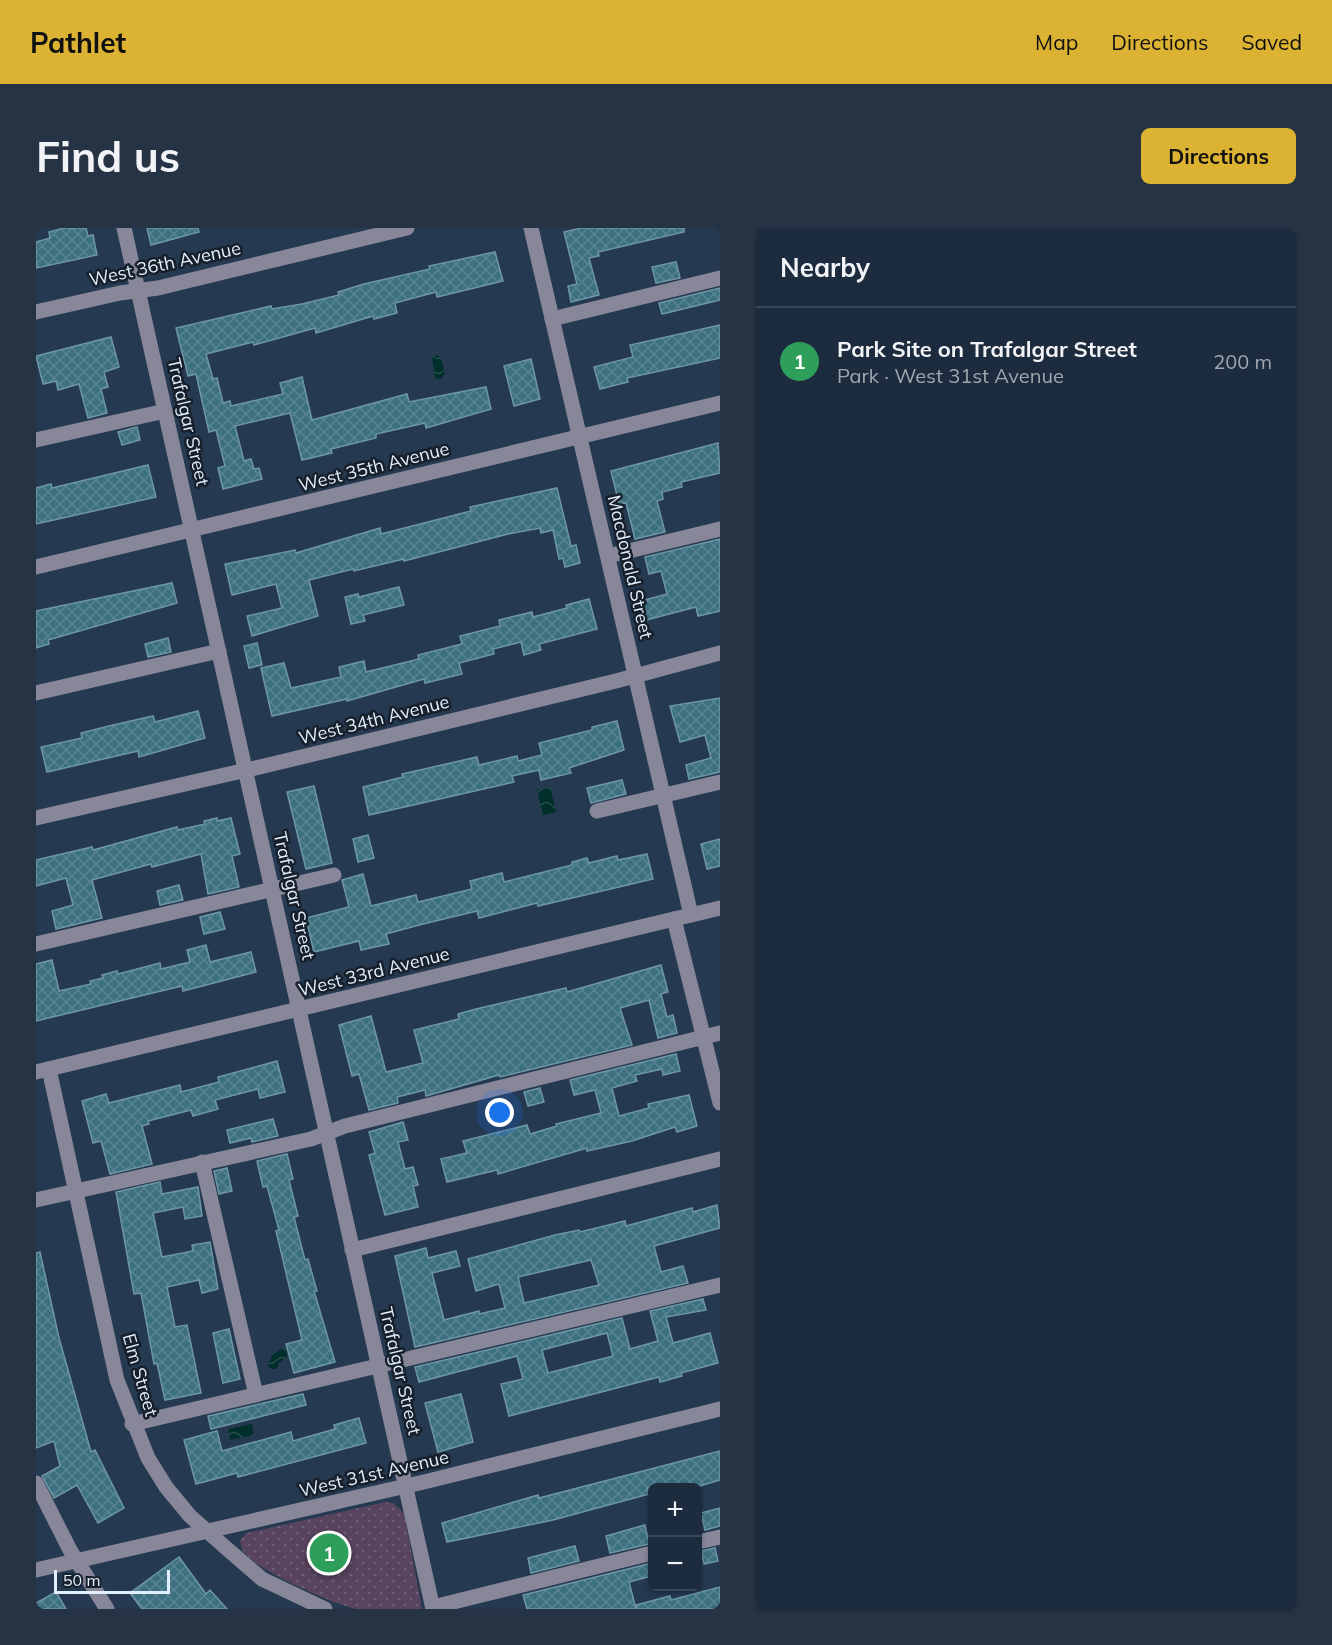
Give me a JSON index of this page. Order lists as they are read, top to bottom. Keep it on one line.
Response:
{"streets":{"street":["West 36th Avenue","Trafalgar Street","West 35th Avenue","Macdonald Street","West 34th Avenue","West 33rd Avenue","Elm Street","West 31st Avenue"]},"crossings":[["West 36th Avenue","Trafalgar Street"],["Trafalgar Street","West 35th Avenue"],["Trafalgar Street","West 34th Avenue"],["Trafalgar Street","West 33rd Avenue"],["Trafalgar Street","West 31st Avenue"],["West 35th Avenue","Macdonald Street"],["Macdonald Street","West 34th Avenue"],["Macdonald Street","West 33rd Avenue"],["West 33rd Avenue","Elm Street"],["Elm Street","West 31st Avenue"]],"scale_bar":"50 m","page":{"header":"Pathlet","nav":["Map","Directions","Saved"],"buttons":"Directions","title":"Find us","heading":"Nearby","list":[{"mark":"1","name":"Park Site on Trafalgar Street","note":"Park · West 31st Avenue","value":"200 m"}],"map_buttons":["+","−"],"pins":"1","scale":"50 m"}}
